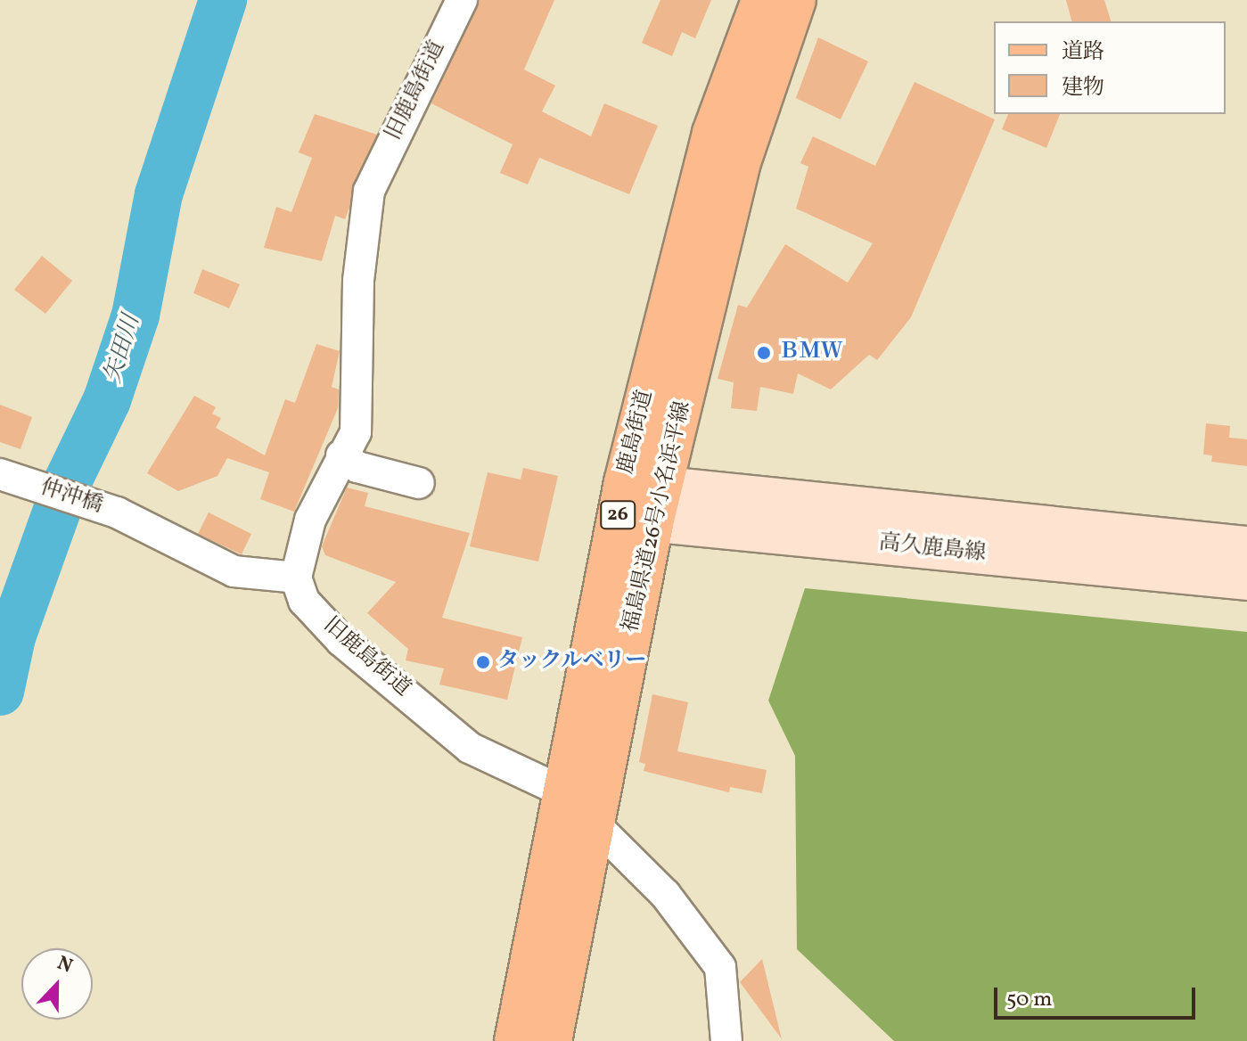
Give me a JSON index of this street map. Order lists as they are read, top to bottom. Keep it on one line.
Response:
{"streets":{"main road":["鹿島街道","26","福島県道26号小名浜平線","高久鹿島線"],"street":["旧鹿島街道","仲沖橋"]},"crossings":[["旧鹿島街道","鹿島街道"],["旧鹿島街道","仲沖橋"],["旧鹿島街道","福島県道26号小名浜平線"],["鹿島街道","福島県道26号小名浜平線"],["鹿島街道","高久鹿島線"],["福島県道26号小名浜平線","高久鹿島線"]],"water":["矢田川"],"places":["ＢＭＷ","タックルベリー"],"legend":["道路","建物"],"scale_bar":"50 m","north":"top"}
